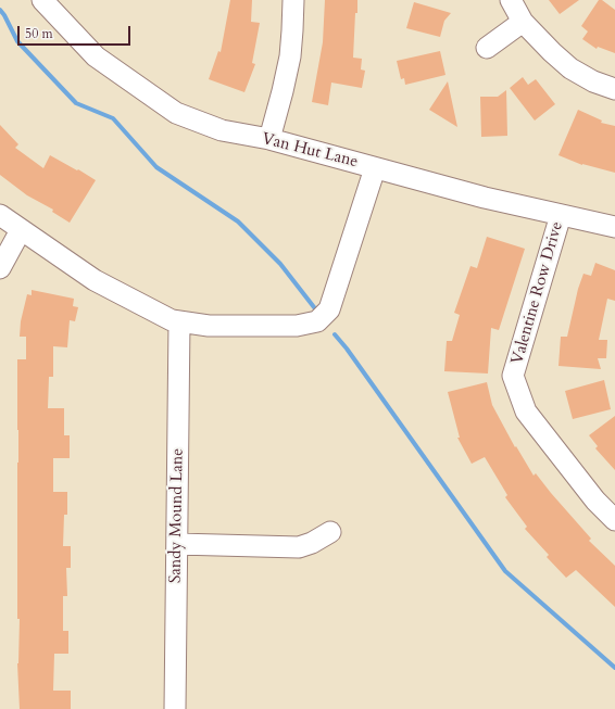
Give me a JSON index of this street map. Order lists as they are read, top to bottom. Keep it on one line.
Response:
{"streets":{"street":["Van Hut Lane","Valentine Row Drive","Sandy Mound Lane"]},"crossings":[["Van Hut Lane","Valentine Row Drive"]],"scale_bar":"50 m"}
